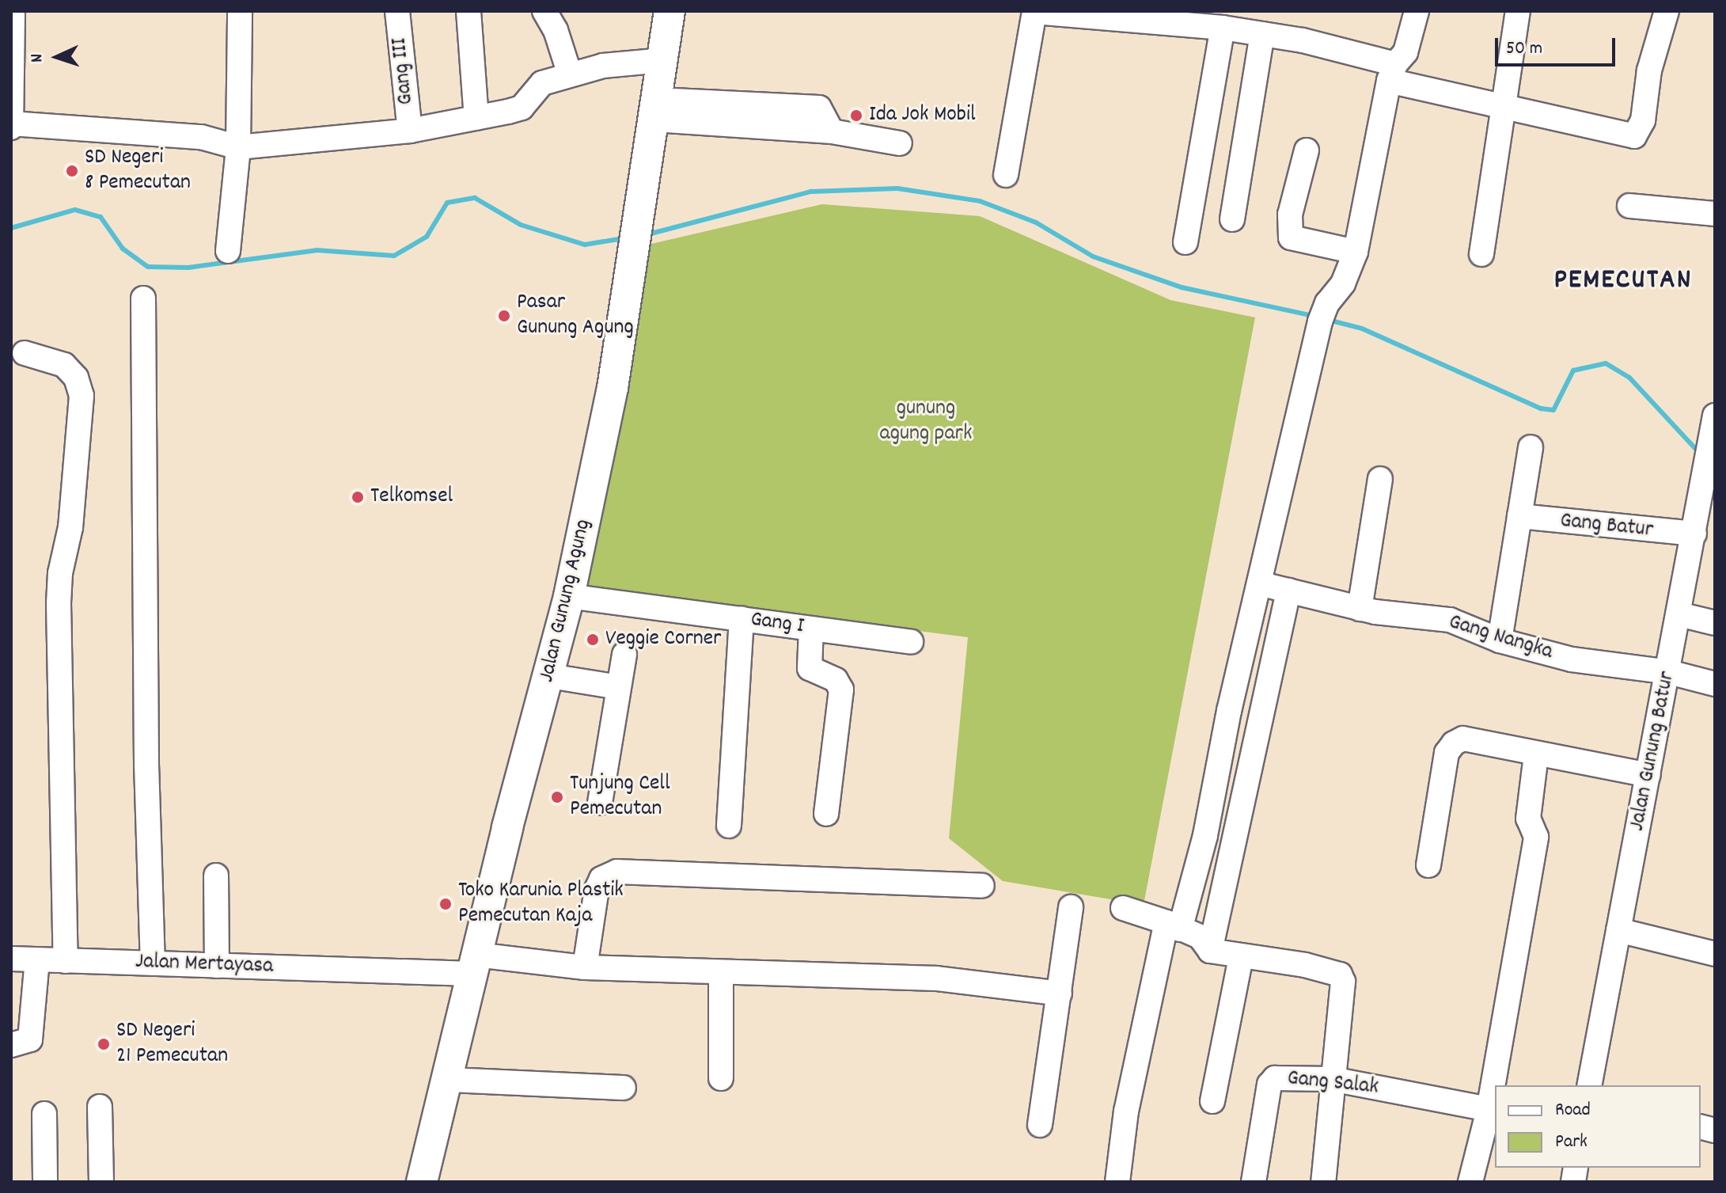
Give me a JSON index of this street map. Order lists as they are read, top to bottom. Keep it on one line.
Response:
{"streets":{"main road":["Jalan Gunung Agung"],"street":["Gang III","Gang Batur","Gang I","Gang Nangka","Jalan Gunung Batur","Jalan Mertayasa","Gang Salak"]},"crossings":[["Gang Batur","Jalan Gunung Batur"],["Jalan Gunung Agung","Gang I"],["Jalan Gunung Agung","Jalan Mertayasa"],["Gang Nangka","Jalan Gunung Batur"]],"districts":["PEMECUTAN"],"parks":["gunung agung park"],"places":["Ida Jok Mobil","SD Negeri 8 Pemecutan","Pasar Gunung Agung","Telkomsel","Veggie Corner","Tunjung Cell Pemecutan","Toko Karunia Plastik Pemecutan Kaja","SD Negeri 21 Pemecutan"],"legend":["Road","Park"],"scale_bar":"50 m","north":"left"}
